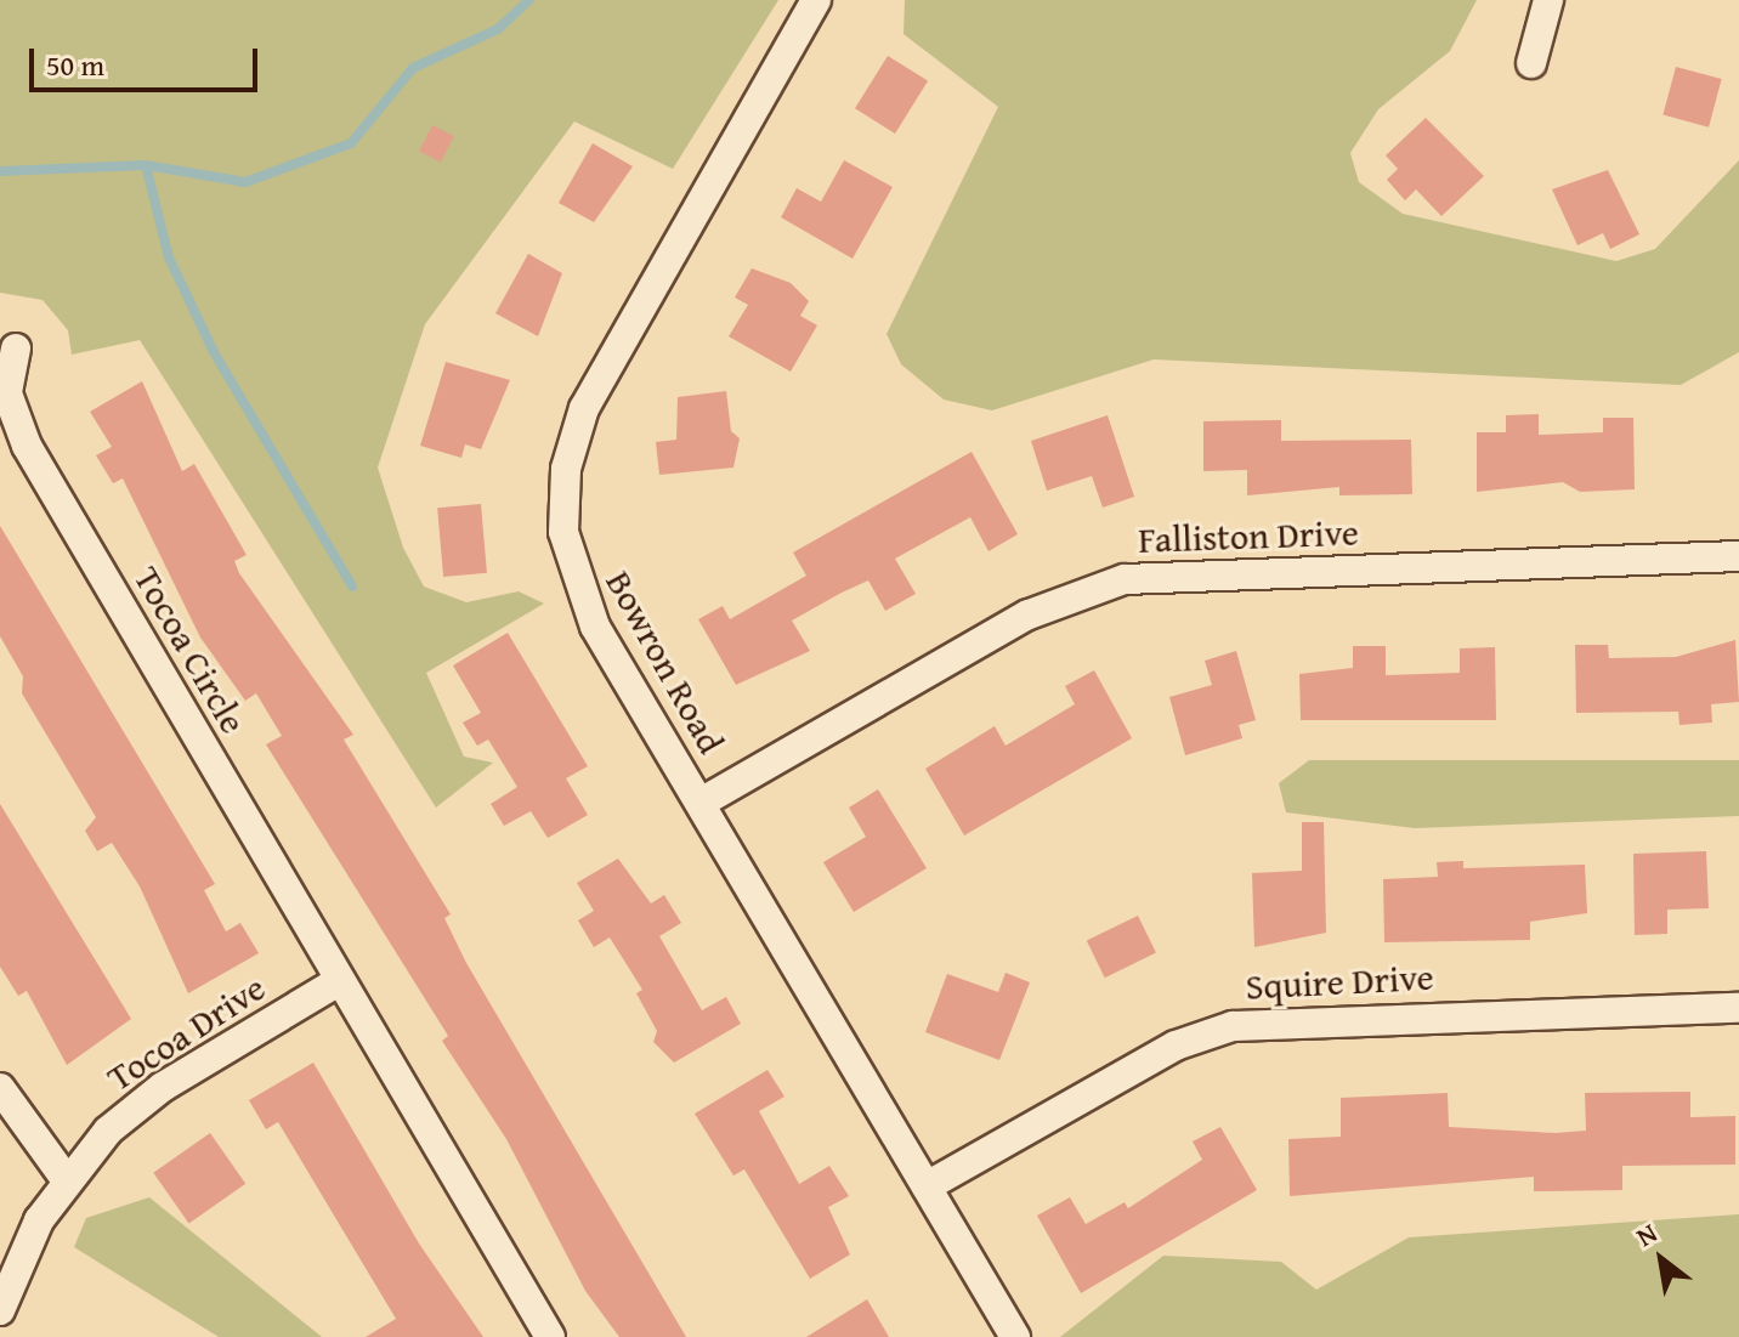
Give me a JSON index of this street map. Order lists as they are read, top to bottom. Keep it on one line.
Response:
{"streets":{"street":["Falliston Drive","Tocoa Circle","Bowron Road","Squire Drive","Tocoa Drive"]},"crossings":[["Falliston Drive","Bowron Road"],["Tocoa Circle","Tocoa Drive"],["Bowron Road","Squire Drive"]],"scale_bar":"50 m","north":"top left"}
